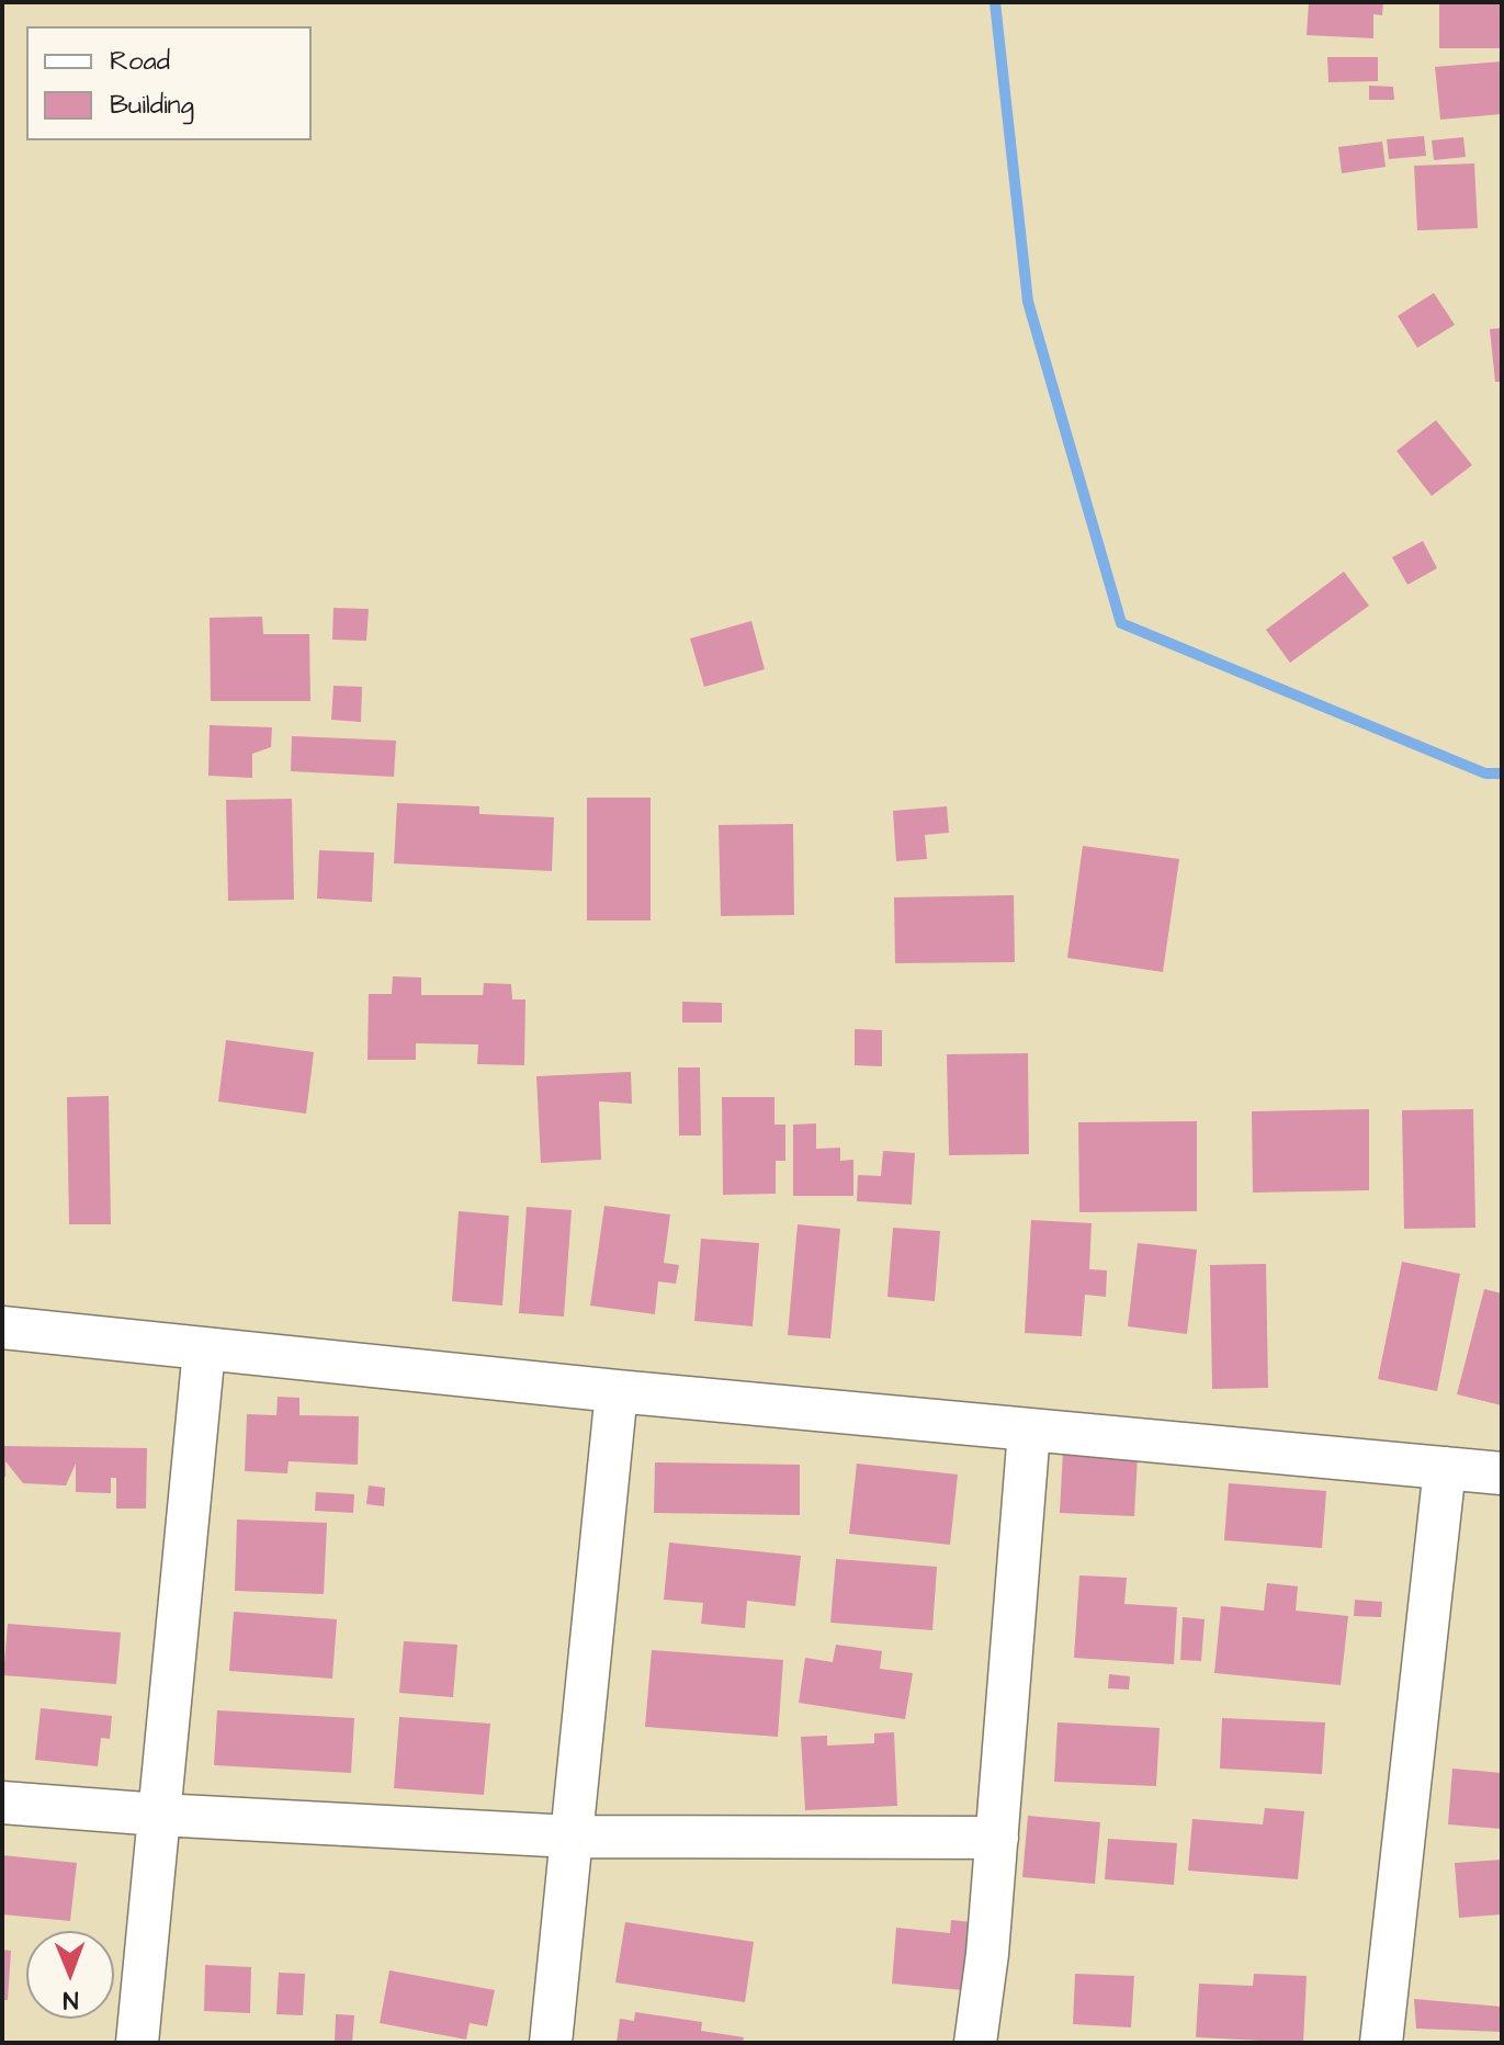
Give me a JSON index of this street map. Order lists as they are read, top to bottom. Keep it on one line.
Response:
{"legend":["Road","Building"],"north":"bottom"}
